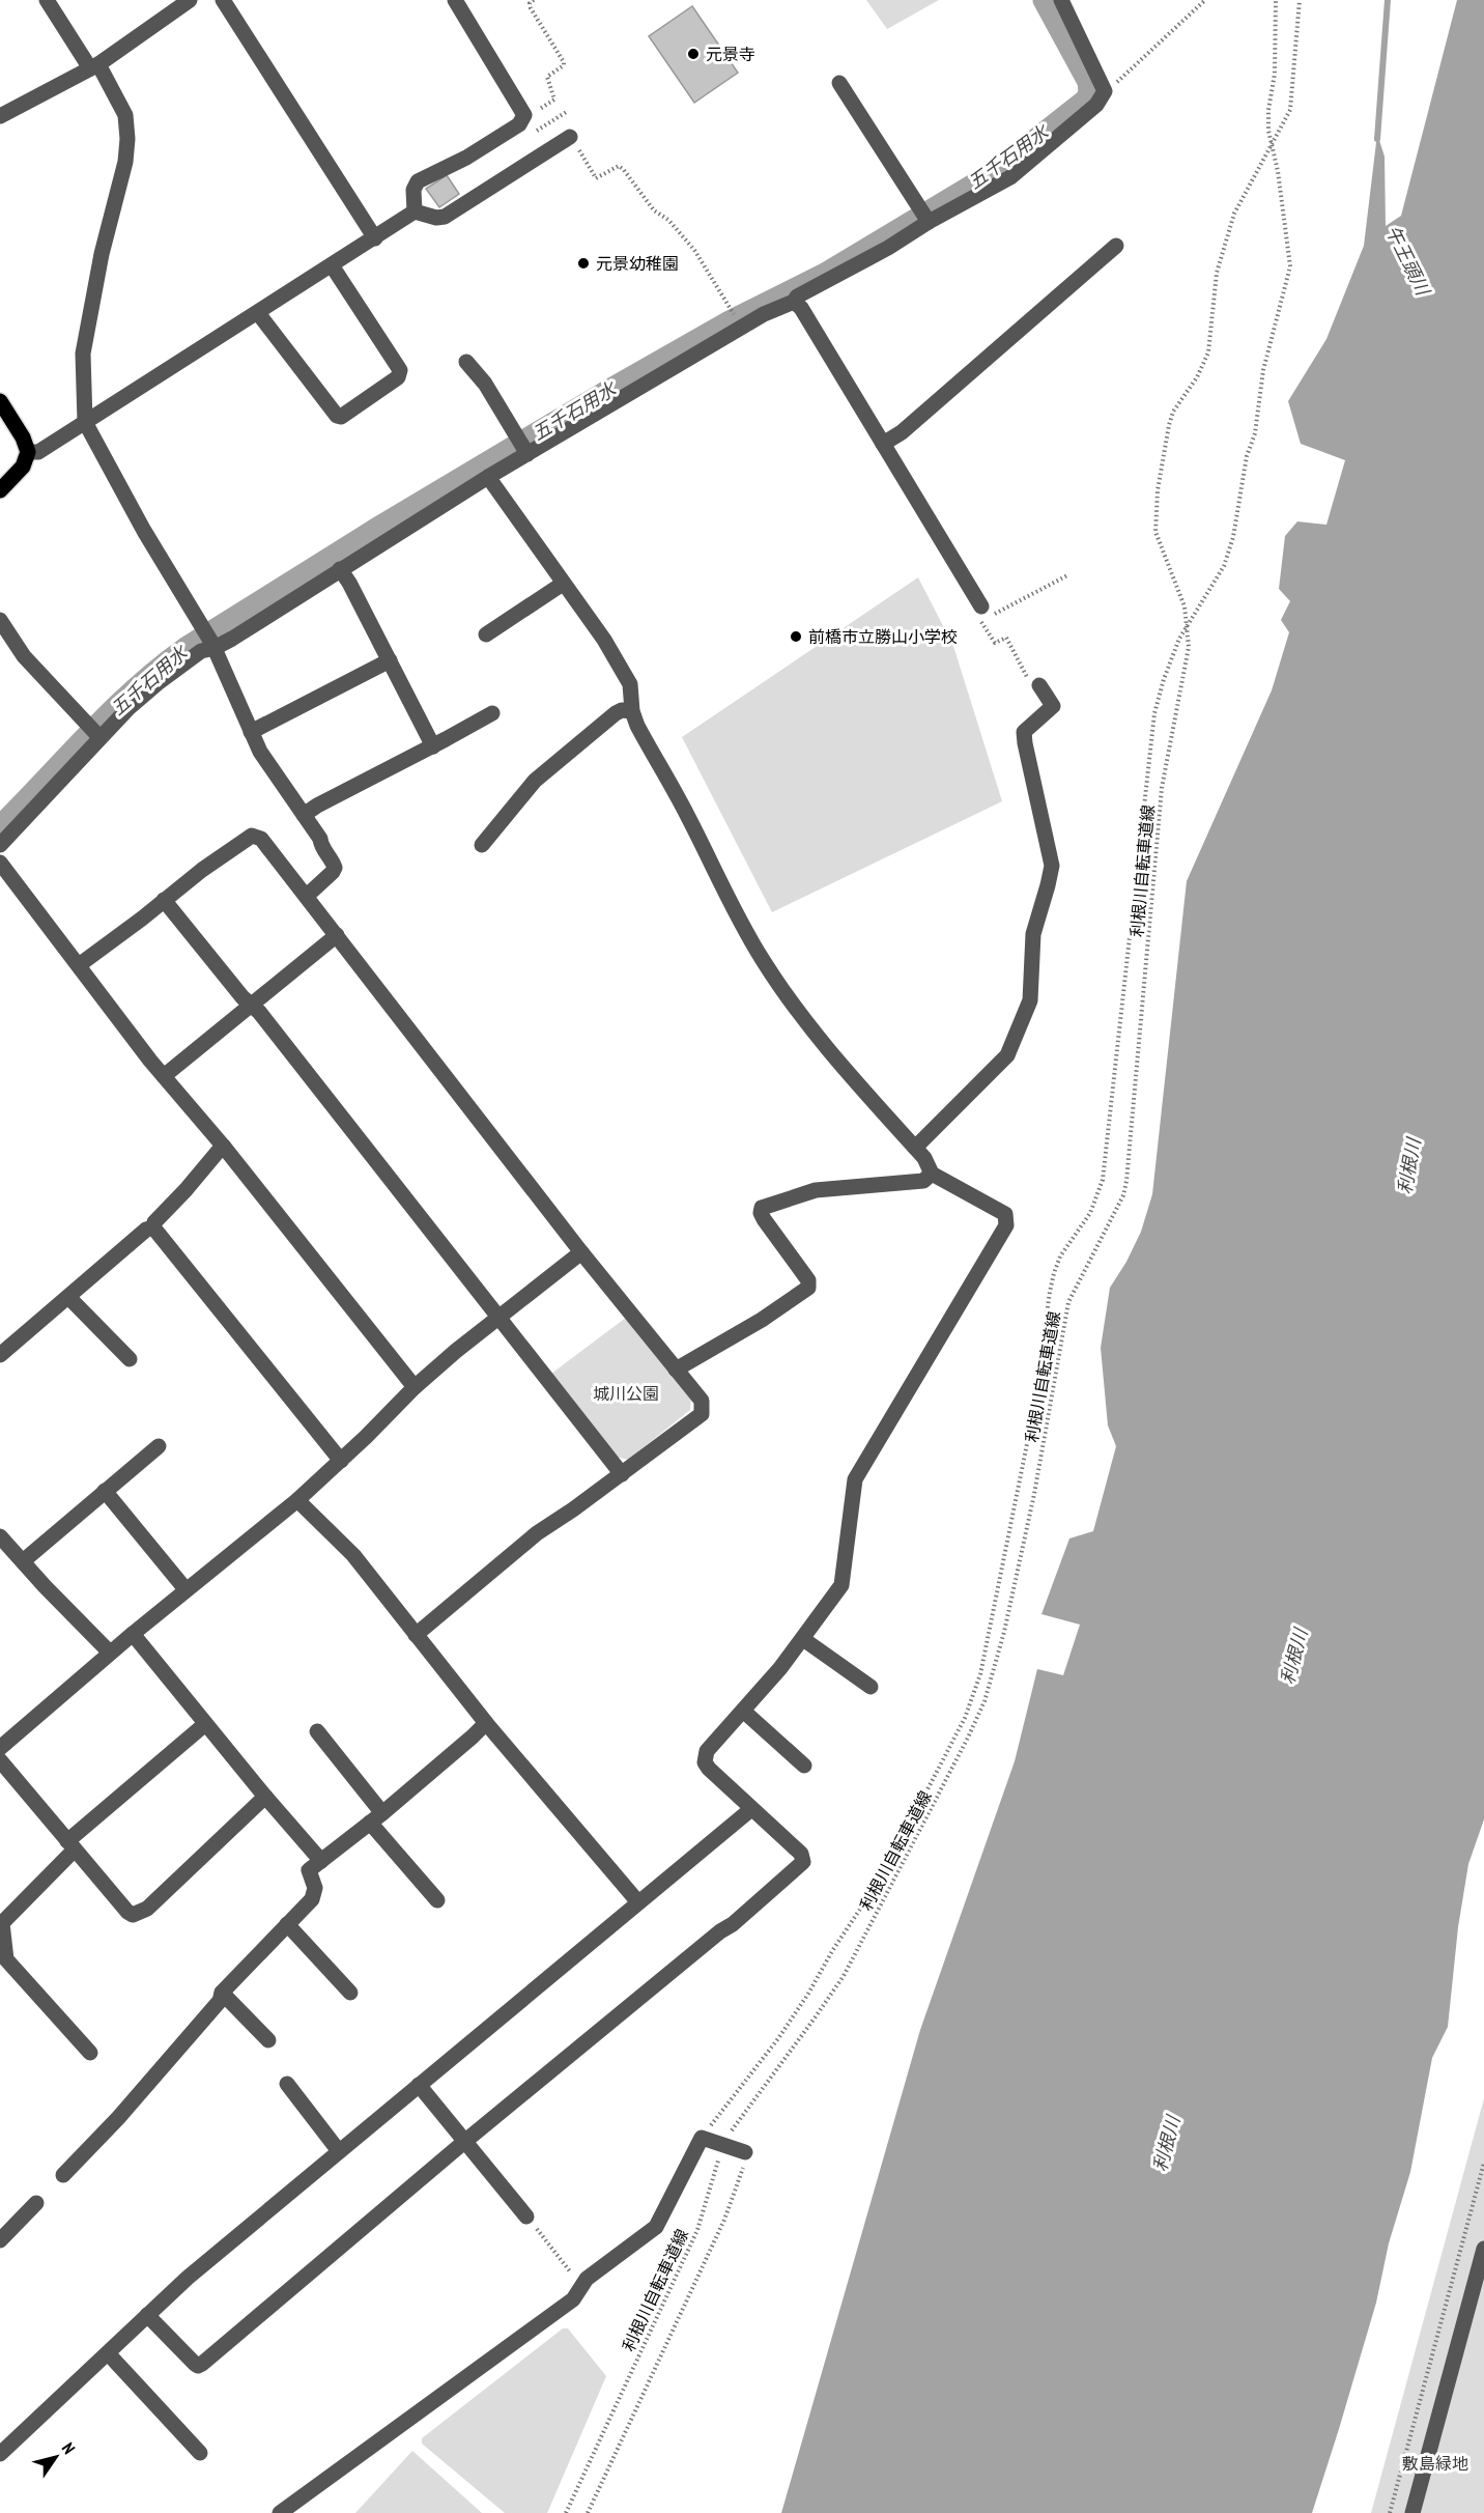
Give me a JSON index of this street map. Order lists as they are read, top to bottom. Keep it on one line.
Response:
{"streets":{"path":["利根川自転車道線"]},"water":["五千石用水","午王頭川","利根川"],"parks":["城川公園","敷島緑地"],"places":["元景寺","元景幼稚園","前橋市立勝山小学校"],"north":"top right"}
